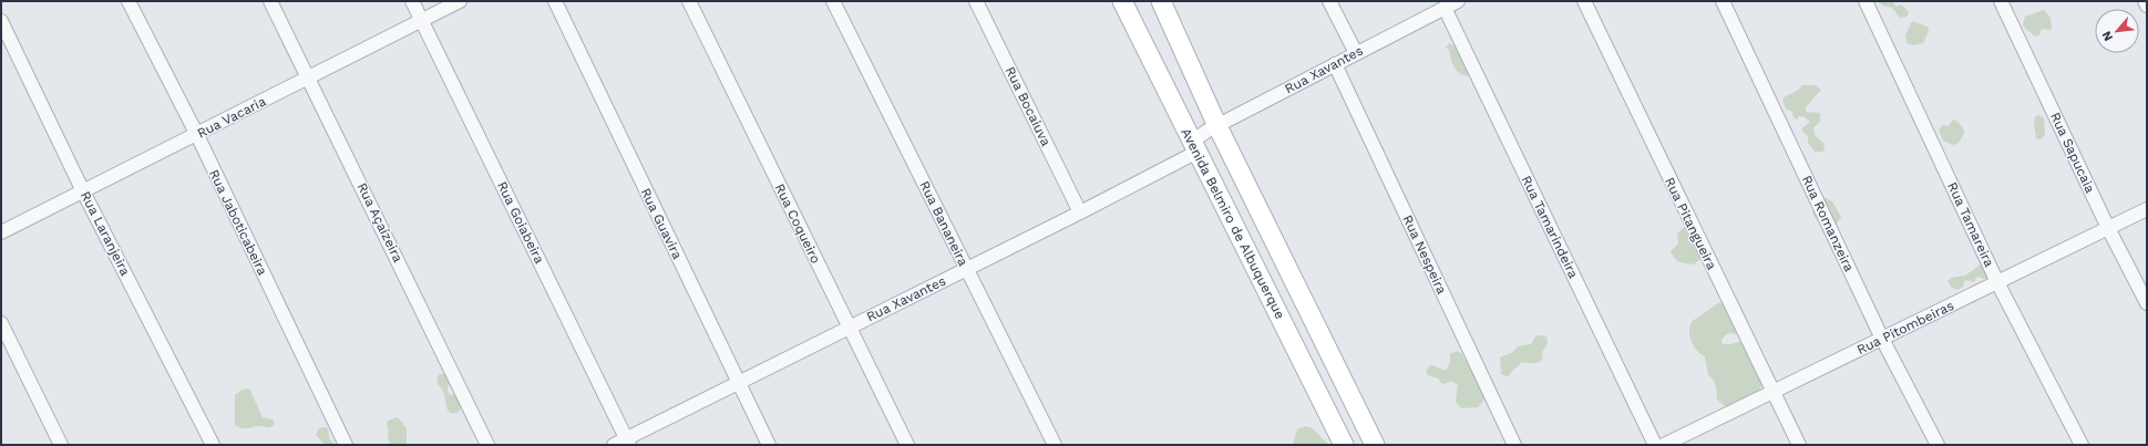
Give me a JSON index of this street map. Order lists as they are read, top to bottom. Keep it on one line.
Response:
{"streets":{"main road":["Avenida Belmiro de Albuquerque"],"street":["Rua Xavantes","Rua Bocaiuva","Rua Vacaria","Rua Sapucaia","Rua Jaboticabeira","Rua Açaízeira","Rua Goiabeira","Rua Guavira","Rua Coqueiro","Rua Bananeira","Rua Pitangueira","Rua Romanzeira","Rua Tamareira","Rua Tamarindeira","Rua Laranjeira","Rua Nespeira","Rua Pitombeiras"]},"crossings":[["Rua Xavantes","Rua Bocaiuva"],["Rua Xavantes","Rua Goiabeira"],["Rua Xavantes","Rua Guavira"],["Rua Xavantes","Rua Coqueiro"],["Rua Xavantes","Rua Bananeira"],["Rua Xavantes","Avenida Belmiro de Albuquerque"],["Rua Xavantes","Rua Tamarindeira"],["Rua Xavantes","Rua Nespeira"],["Rua Vacaria","Rua Jaboticabeira"],["Rua Vacaria","Rua Açaízeira"],["Rua Vacaria","Rua Goiabeira"],["Rua Vacaria","Rua Laranjeira"],["Rua Sapucaia","Rua Pitombeiras"],["Rua Pitangueira","Rua Pitombeiras"],["Rua Romanzeira","Rua Pitombeiras"],["Rua Tamareira","Rua Pitombeiras"]],"north":"bottom left"}
